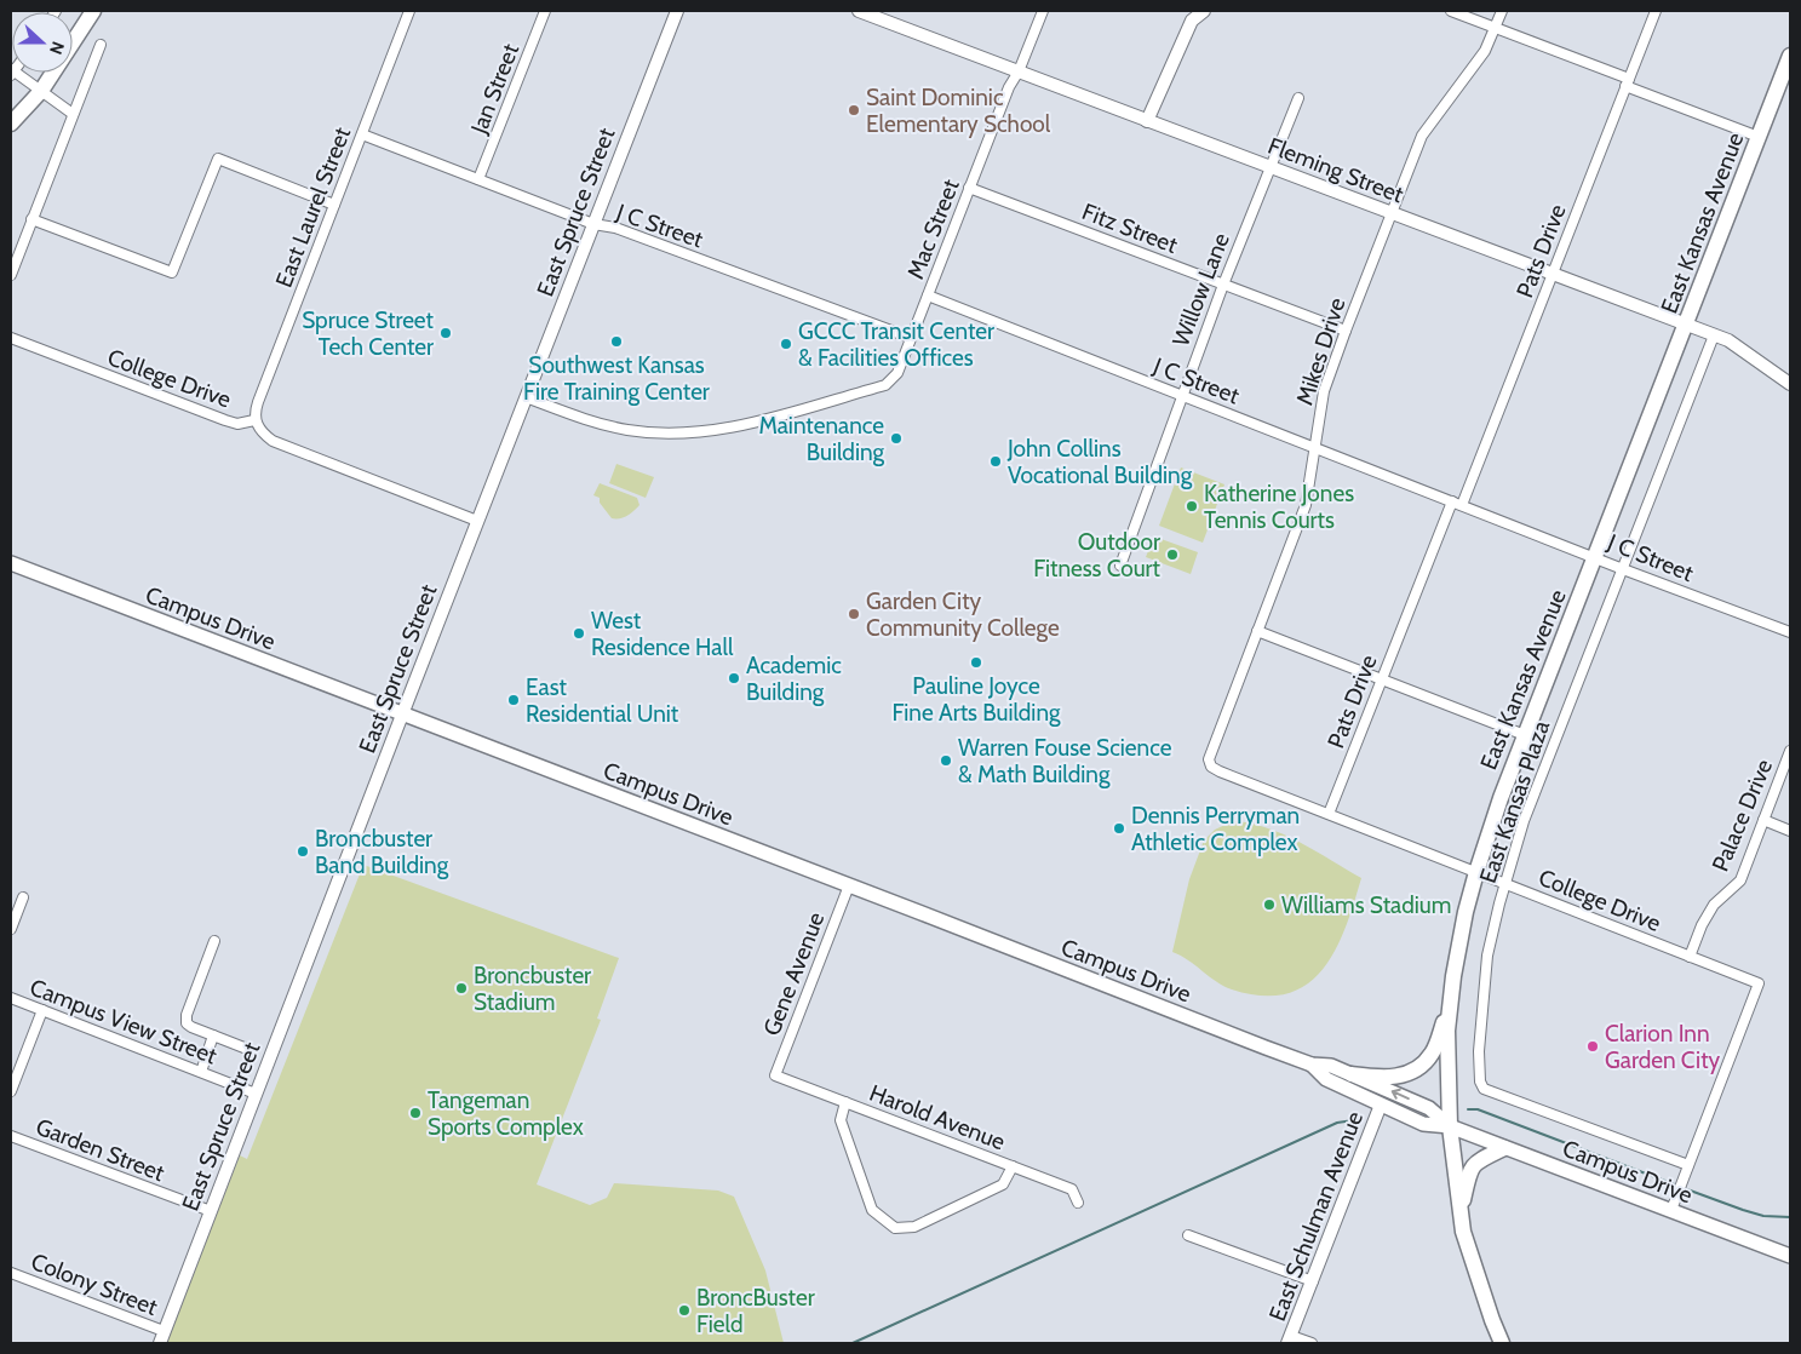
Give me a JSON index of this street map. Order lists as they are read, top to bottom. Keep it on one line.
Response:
{"streets":{"main road":["East Kansas Avenue","Campus Drive"],"street":["Jan Street","Fleming Street","East Laurel Street","East Spruce Street","J C Street","Fitz Street","Mac Street","Pats Drive","Willow Lane","Mikes Drive","College Drive","East Kansas Plaza","Palace Drive","Gene Avenue","Campus View Street","Harold Avenue","Garden Street","East Schulman Avenue","Colony Street"]},"crossings":[["Jan Street","J C Street"],["Fleming Street","East Kansas Avenue"],["Fleming Street","Mac Street"],["Fleming Street","Pats Drive"],["Fleming Street","Willow Lane"],["Fleming Street","Mikes Drive"],["Fleming Street","East Kansas Plaza"],["East Laurel Street","J C Street"],["East Laurel Street","College Drive"],["East Spruce Street","J C Street"],["East Spruce Street","Mac Street"],["East Spruce Street","College Drive"],["East Spruce Street","Campus Drive"],["East Spruce Street","Campus View Street"],["East Spruce Street","Garden Street"],["East Spruce Street","Colony Street"],["East Kansas Avenue","J C Street"],["East Kansas Avenue","College Drive"],["East Kansas Avenue","Campus Drive"],["J C Street","Mac Street"],["J C Street","Pats Drive"],["J C Street","Willow Lane"],["J C Street","Mikes Drive"],["J C Street","East Kansas Plaza"],["Fitz Street","Mac Street"],["Fitz Street","Willow Lane"],["Fitz Street","Mikes Drive"],["Pats Drive","College Drive"],["Mikes Drive","College Drive"],["College Drive","Campus Drive"],["College Drive","East Kansas Plaza"],["College Drive","Palace Drive"],["Campus Drive","Gene Avenue"],["Campus Drive","East Schulman Avenue"],["Gene Avenue","Harold Avenue"]],"places":["Saint Dominic Elementary School","Spruce Street Tech Center","Southwest Kansas Fire Training Center","GCCC Transit Center & Facilities Offices","Maintenance Building","John Collins Vocational Building","Katherine Jones Tennis Courts","Outdoor Fitness Court","Garden City Community College","West Residence Hall","Pauline Joyce Fine Arts Building","Academic Building","East Residential Unit","Warren Fouse Science & Math Building","Dennis Perryman Athletic Complex","Broncbuster Band Building","Williams Stadium","Broncbuster Stadium","Clarion Inn Garden City","Tangeman Sports Complex","BroncBuster Field"],"north":"right"}
